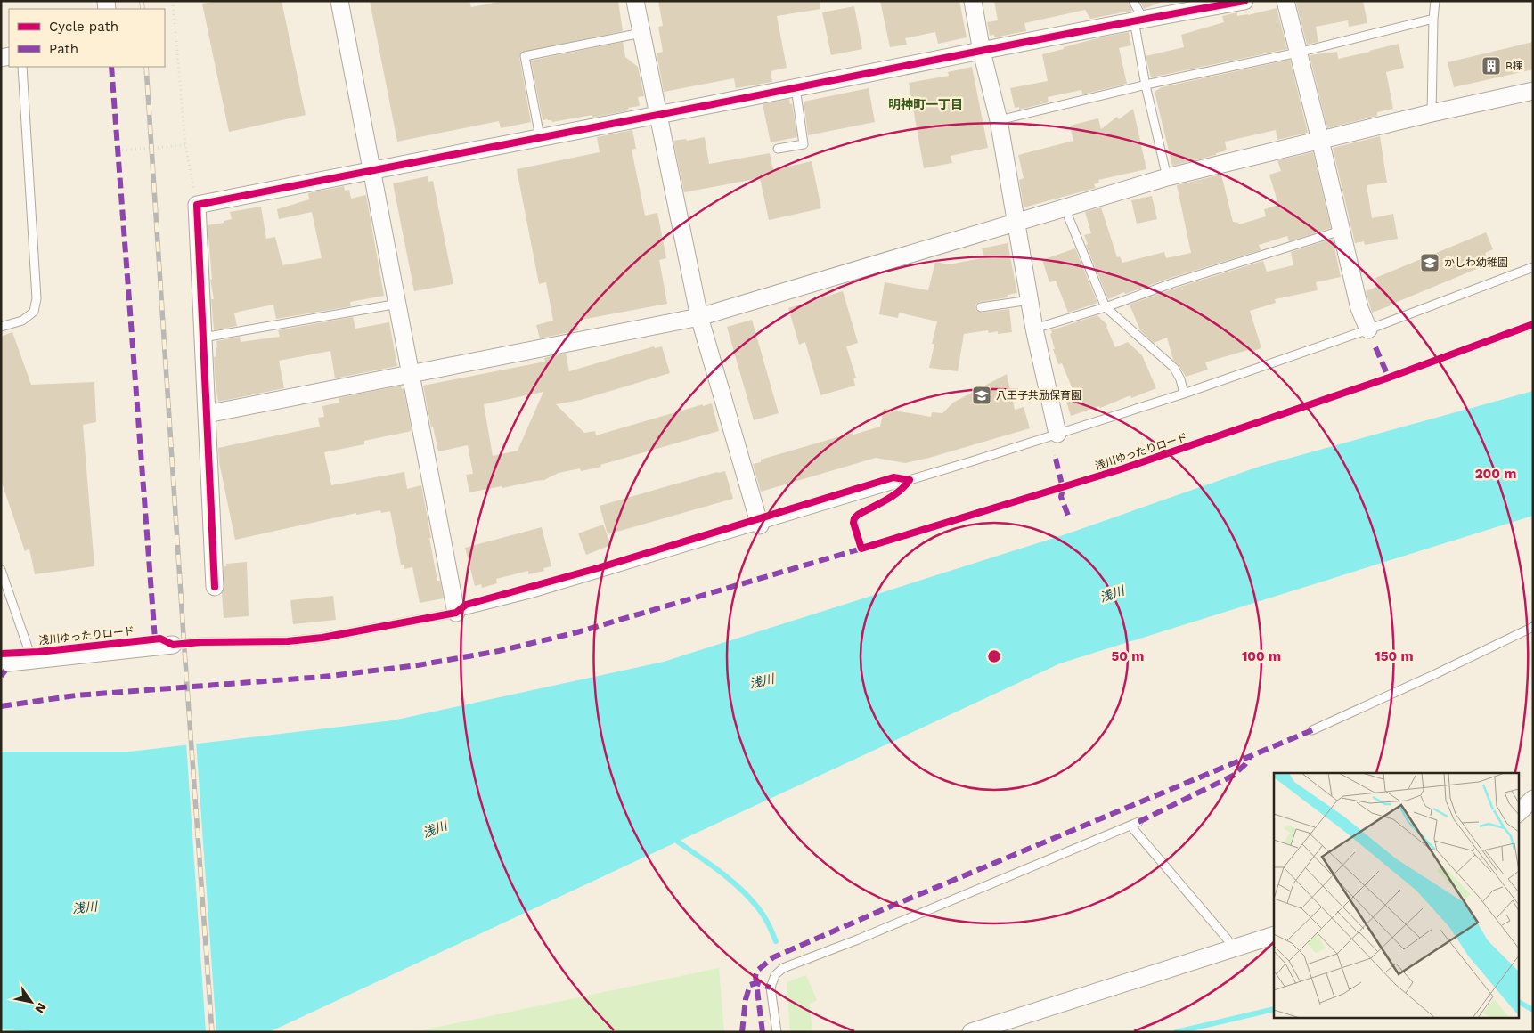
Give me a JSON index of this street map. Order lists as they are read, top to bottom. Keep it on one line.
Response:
{"streets":{"cycle path":["浅川ゆったりロード"]},"districts":["明神町一丁目"],"water":["浅川"],"places":{"building":["B棟"],"school or university":["かしわ幼稚園","八王子共励保育園"]},"legend":["Cycle path","Path"],"north":"bottom right","rings":["200 m","50 m","100 m","150 m"]}
